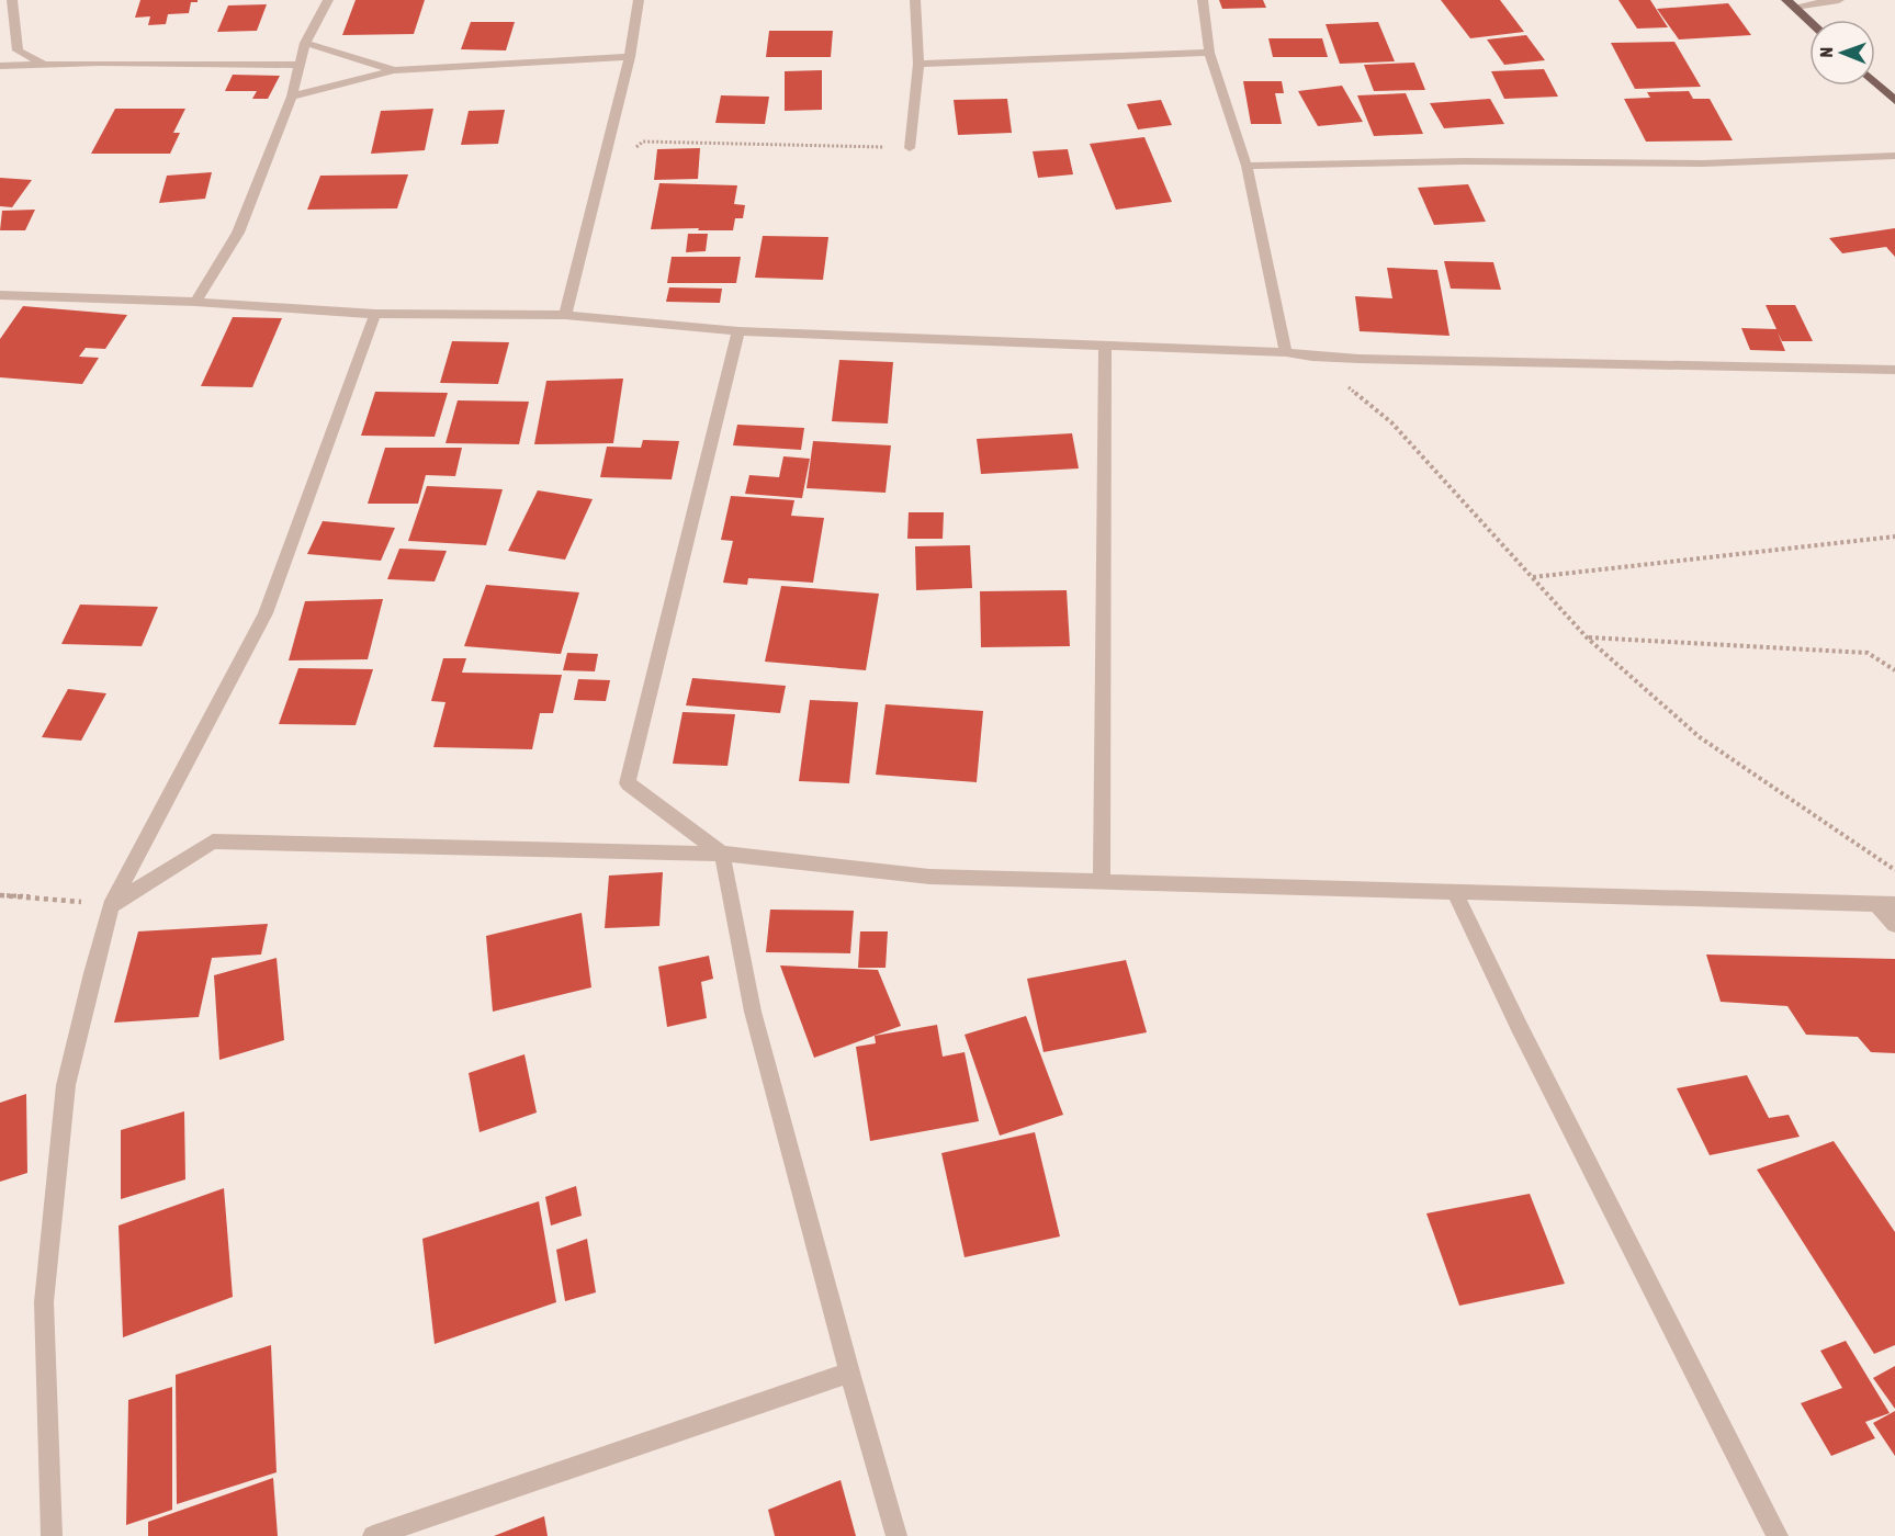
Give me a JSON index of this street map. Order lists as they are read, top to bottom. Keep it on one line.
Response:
{"north":"left"}
